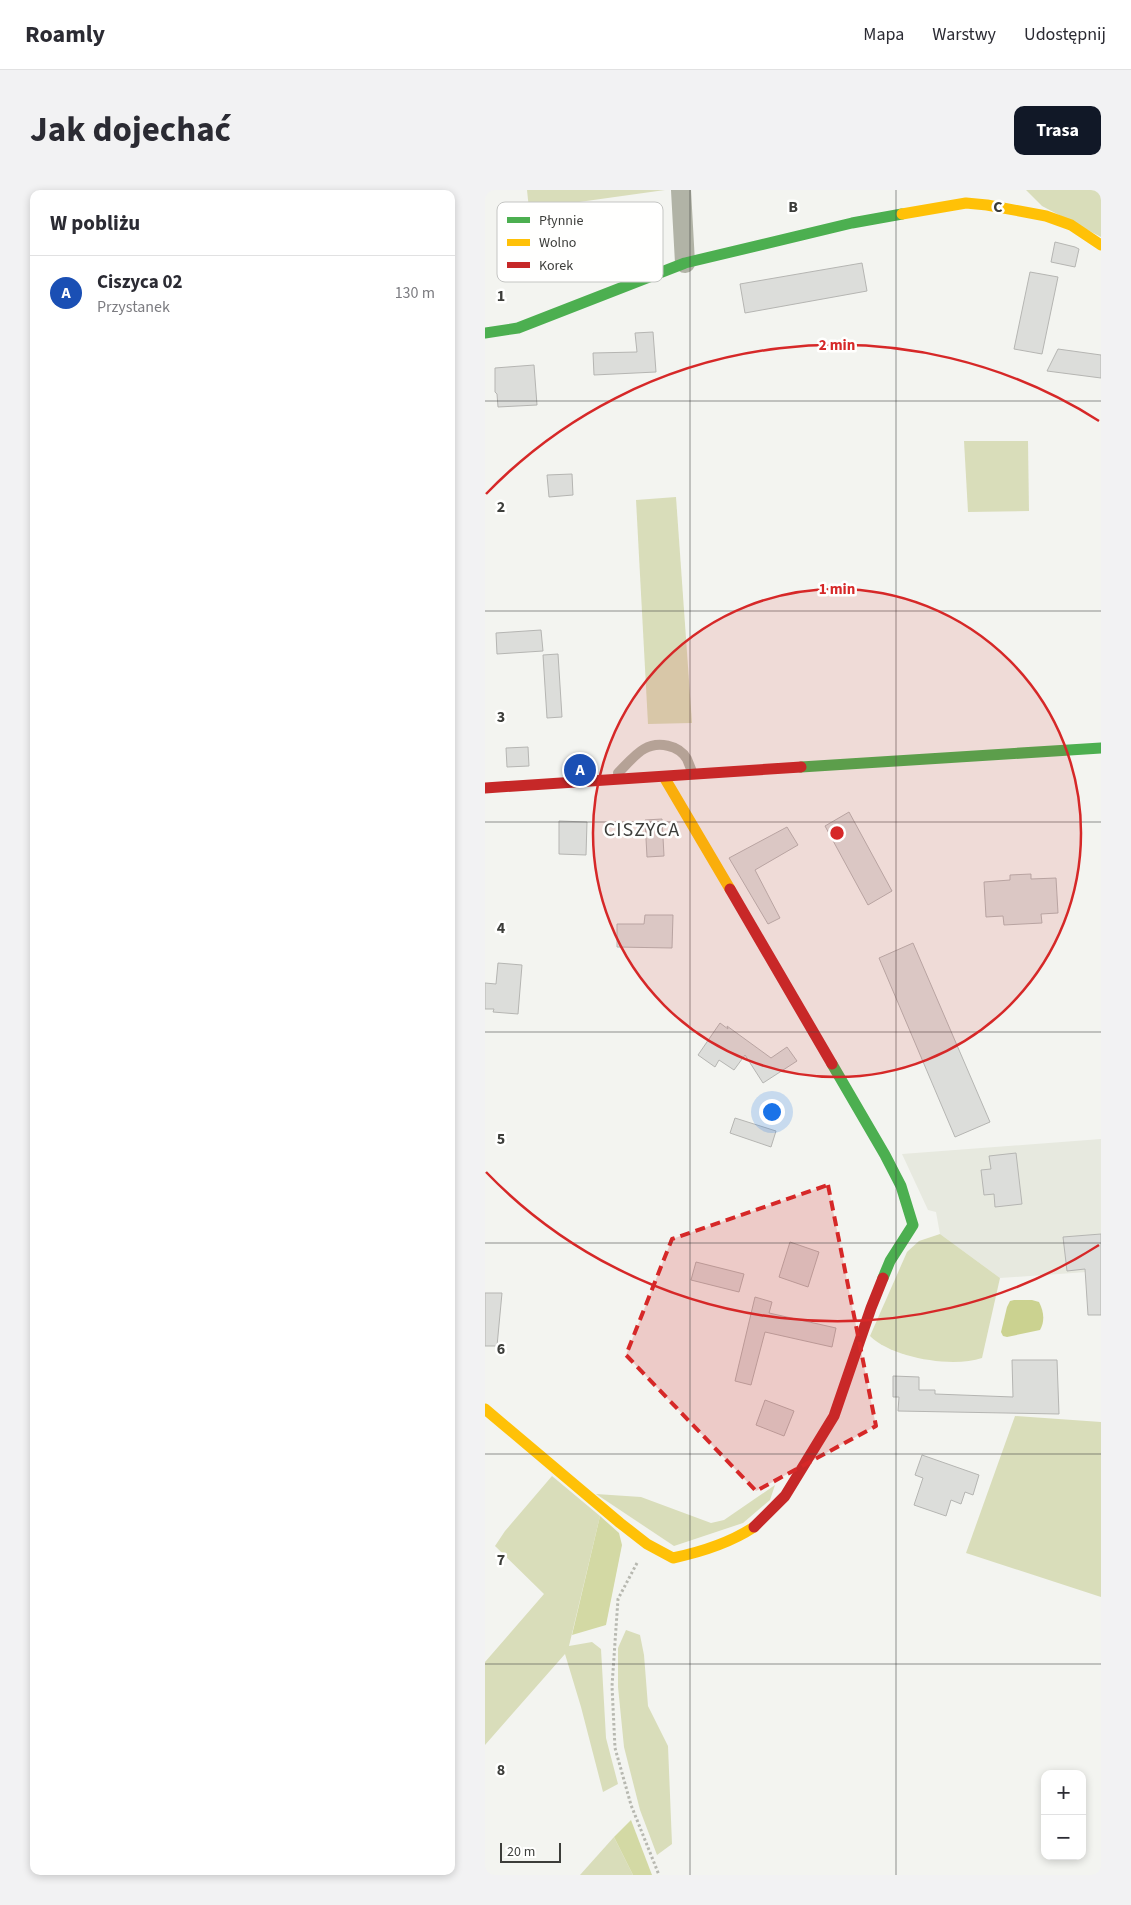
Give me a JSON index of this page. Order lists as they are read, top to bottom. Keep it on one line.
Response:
{"districts":["CISZYCA"],"legend":["Płynnie","Wolno","Korek"],"scale_bar":"20 m","page":{"header":"Roamly","nav":["Mapa","Warstwy","Udostępnij"],"title":"Jak dojechać","buttons":"Trasa","heading":"W pobliżu","list":[{"mark":"A","name":"Ciszyca 02","note":"Przystanek","value":"130 m"}],"pins":"A","map_buttons":["+","−"],"scale":"20 m"},"grid":{"columns":["B","C"],"rows":["1","2","3","4","5","6","7","8"]},"rings":["2 min","1 min"]}
